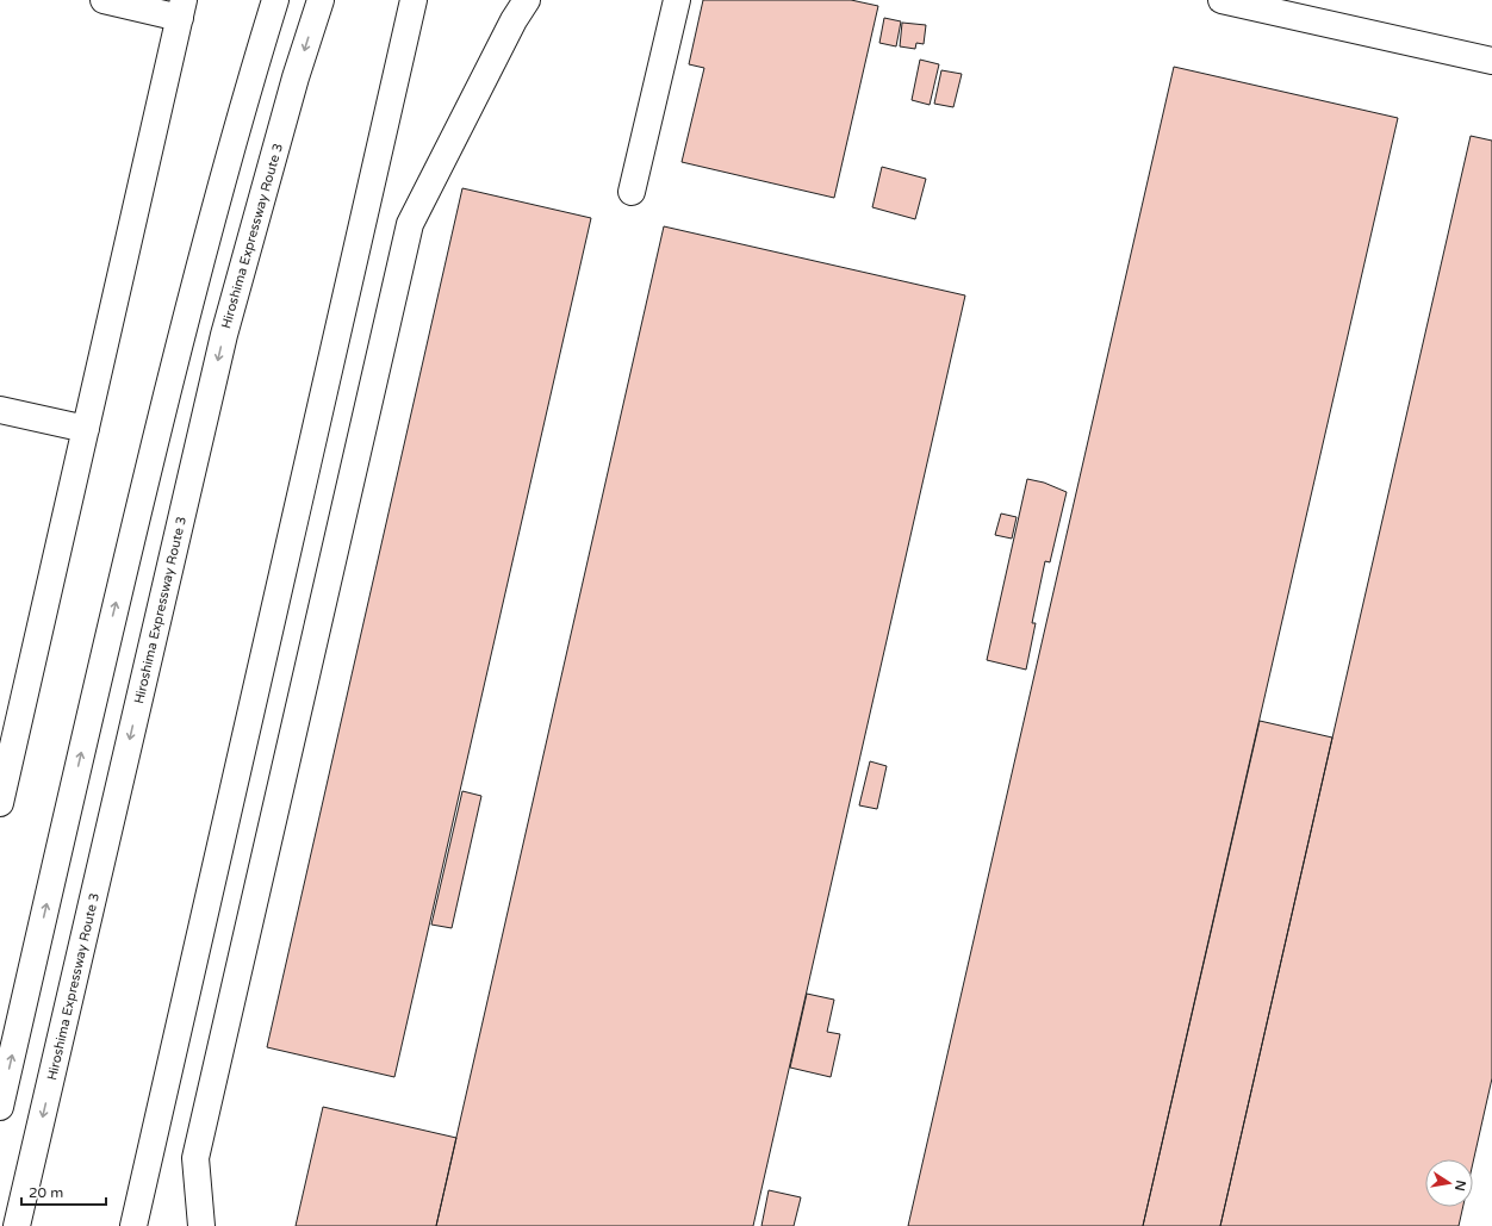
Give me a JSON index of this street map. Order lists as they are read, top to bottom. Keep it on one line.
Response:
{"streets":{"main road":["Hiroshima Expressway Route 3"]},"scale_bar":"20 m","north":"right"}
